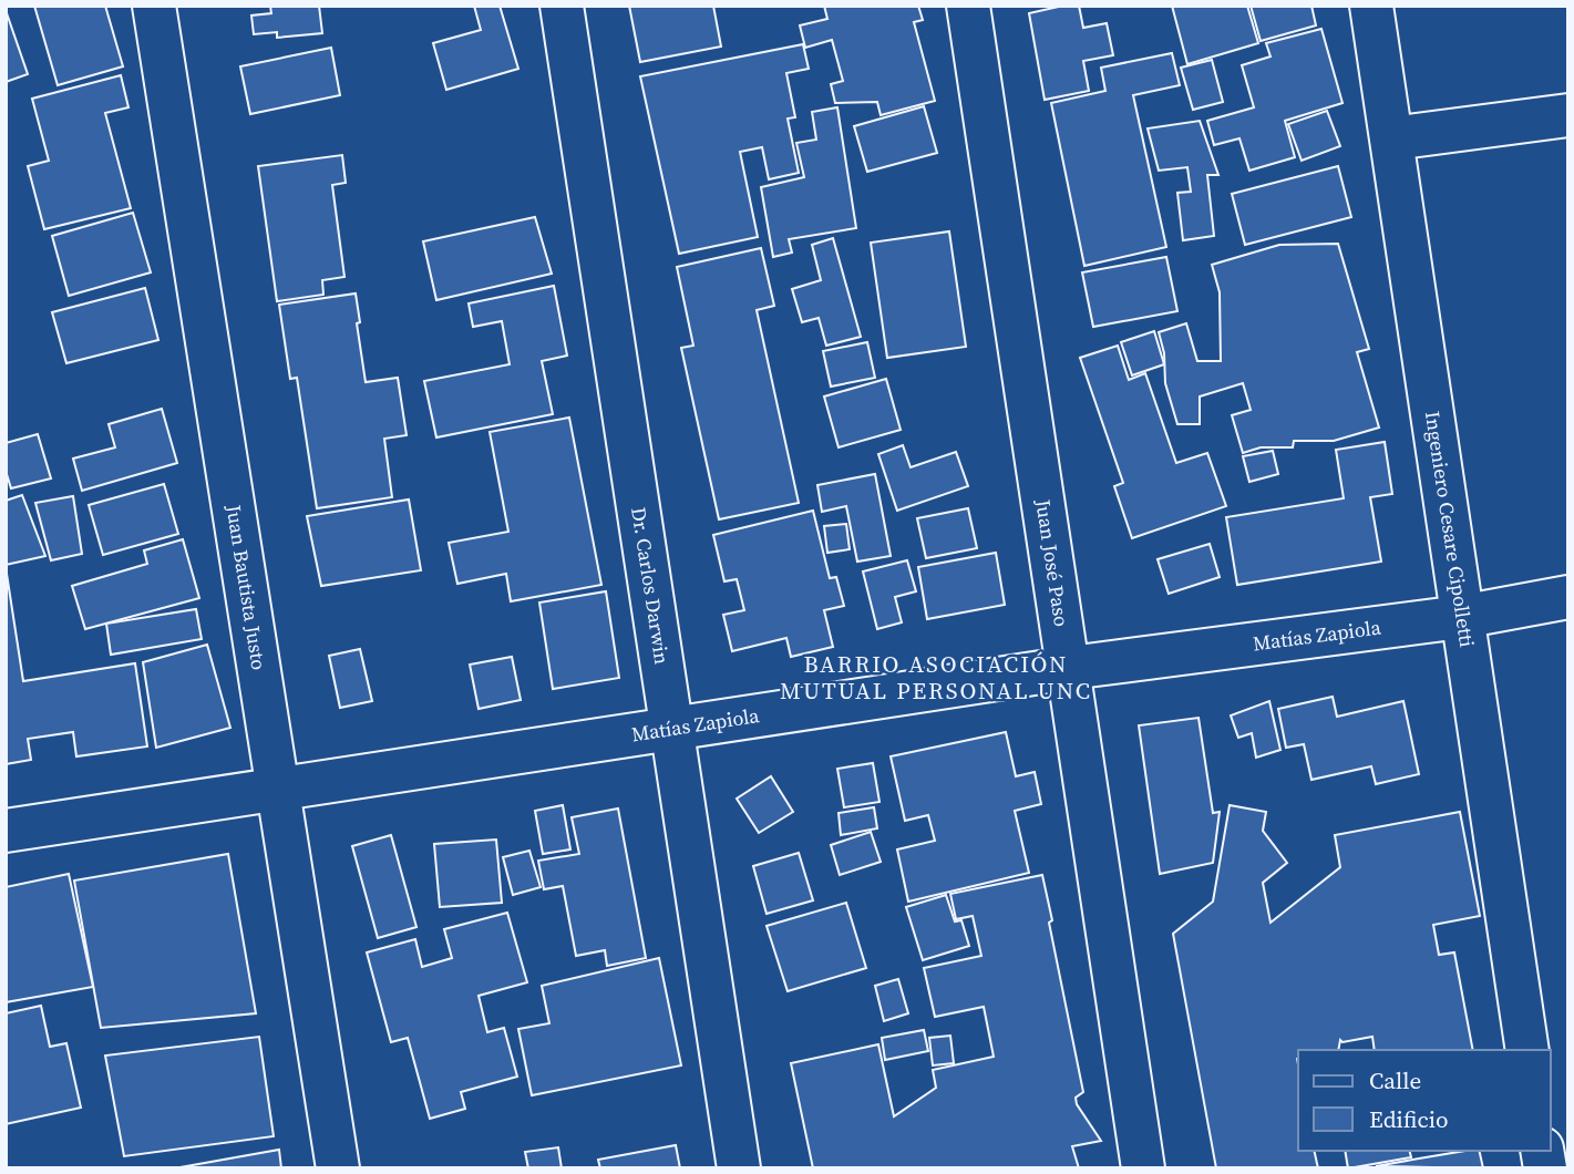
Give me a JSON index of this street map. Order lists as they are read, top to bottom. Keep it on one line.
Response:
{"streets":{"street":["Ingeniero Cesare Cipolletti","Juan José Paso","Juan Bautista Justo","Dr. Carlos Darwin","Matías Zapiola"]},"crossings":[["Ingeniero Cesare Cipolletti","Matías Zapiola"],["Juan José Paso","Matías Zapiola"],["Juan Bautista Justo","Matías Zapiola"],["Dr. Carlos Darwin","Matías Zapiola"]],"districts":["BARRIO ASOCIACIÓN MUTUAL PERSONAL UNC"],"legend":["Calle","Edificio"]}
